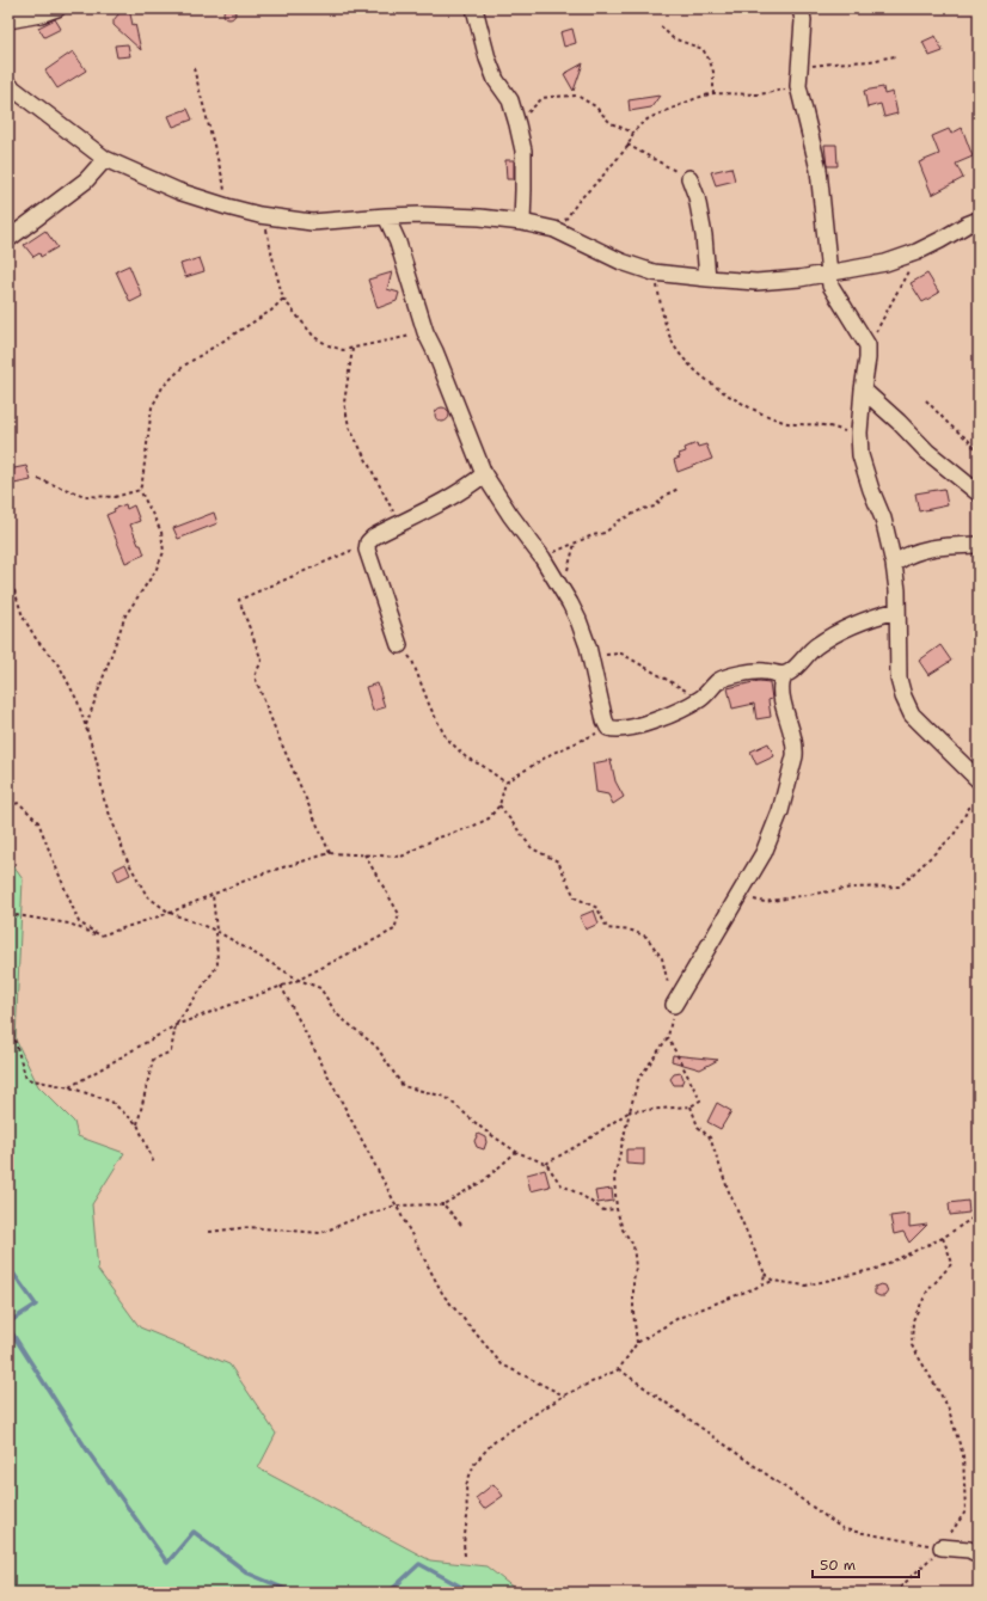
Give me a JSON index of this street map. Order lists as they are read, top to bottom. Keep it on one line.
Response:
{"scale_bar":"50 m"}
